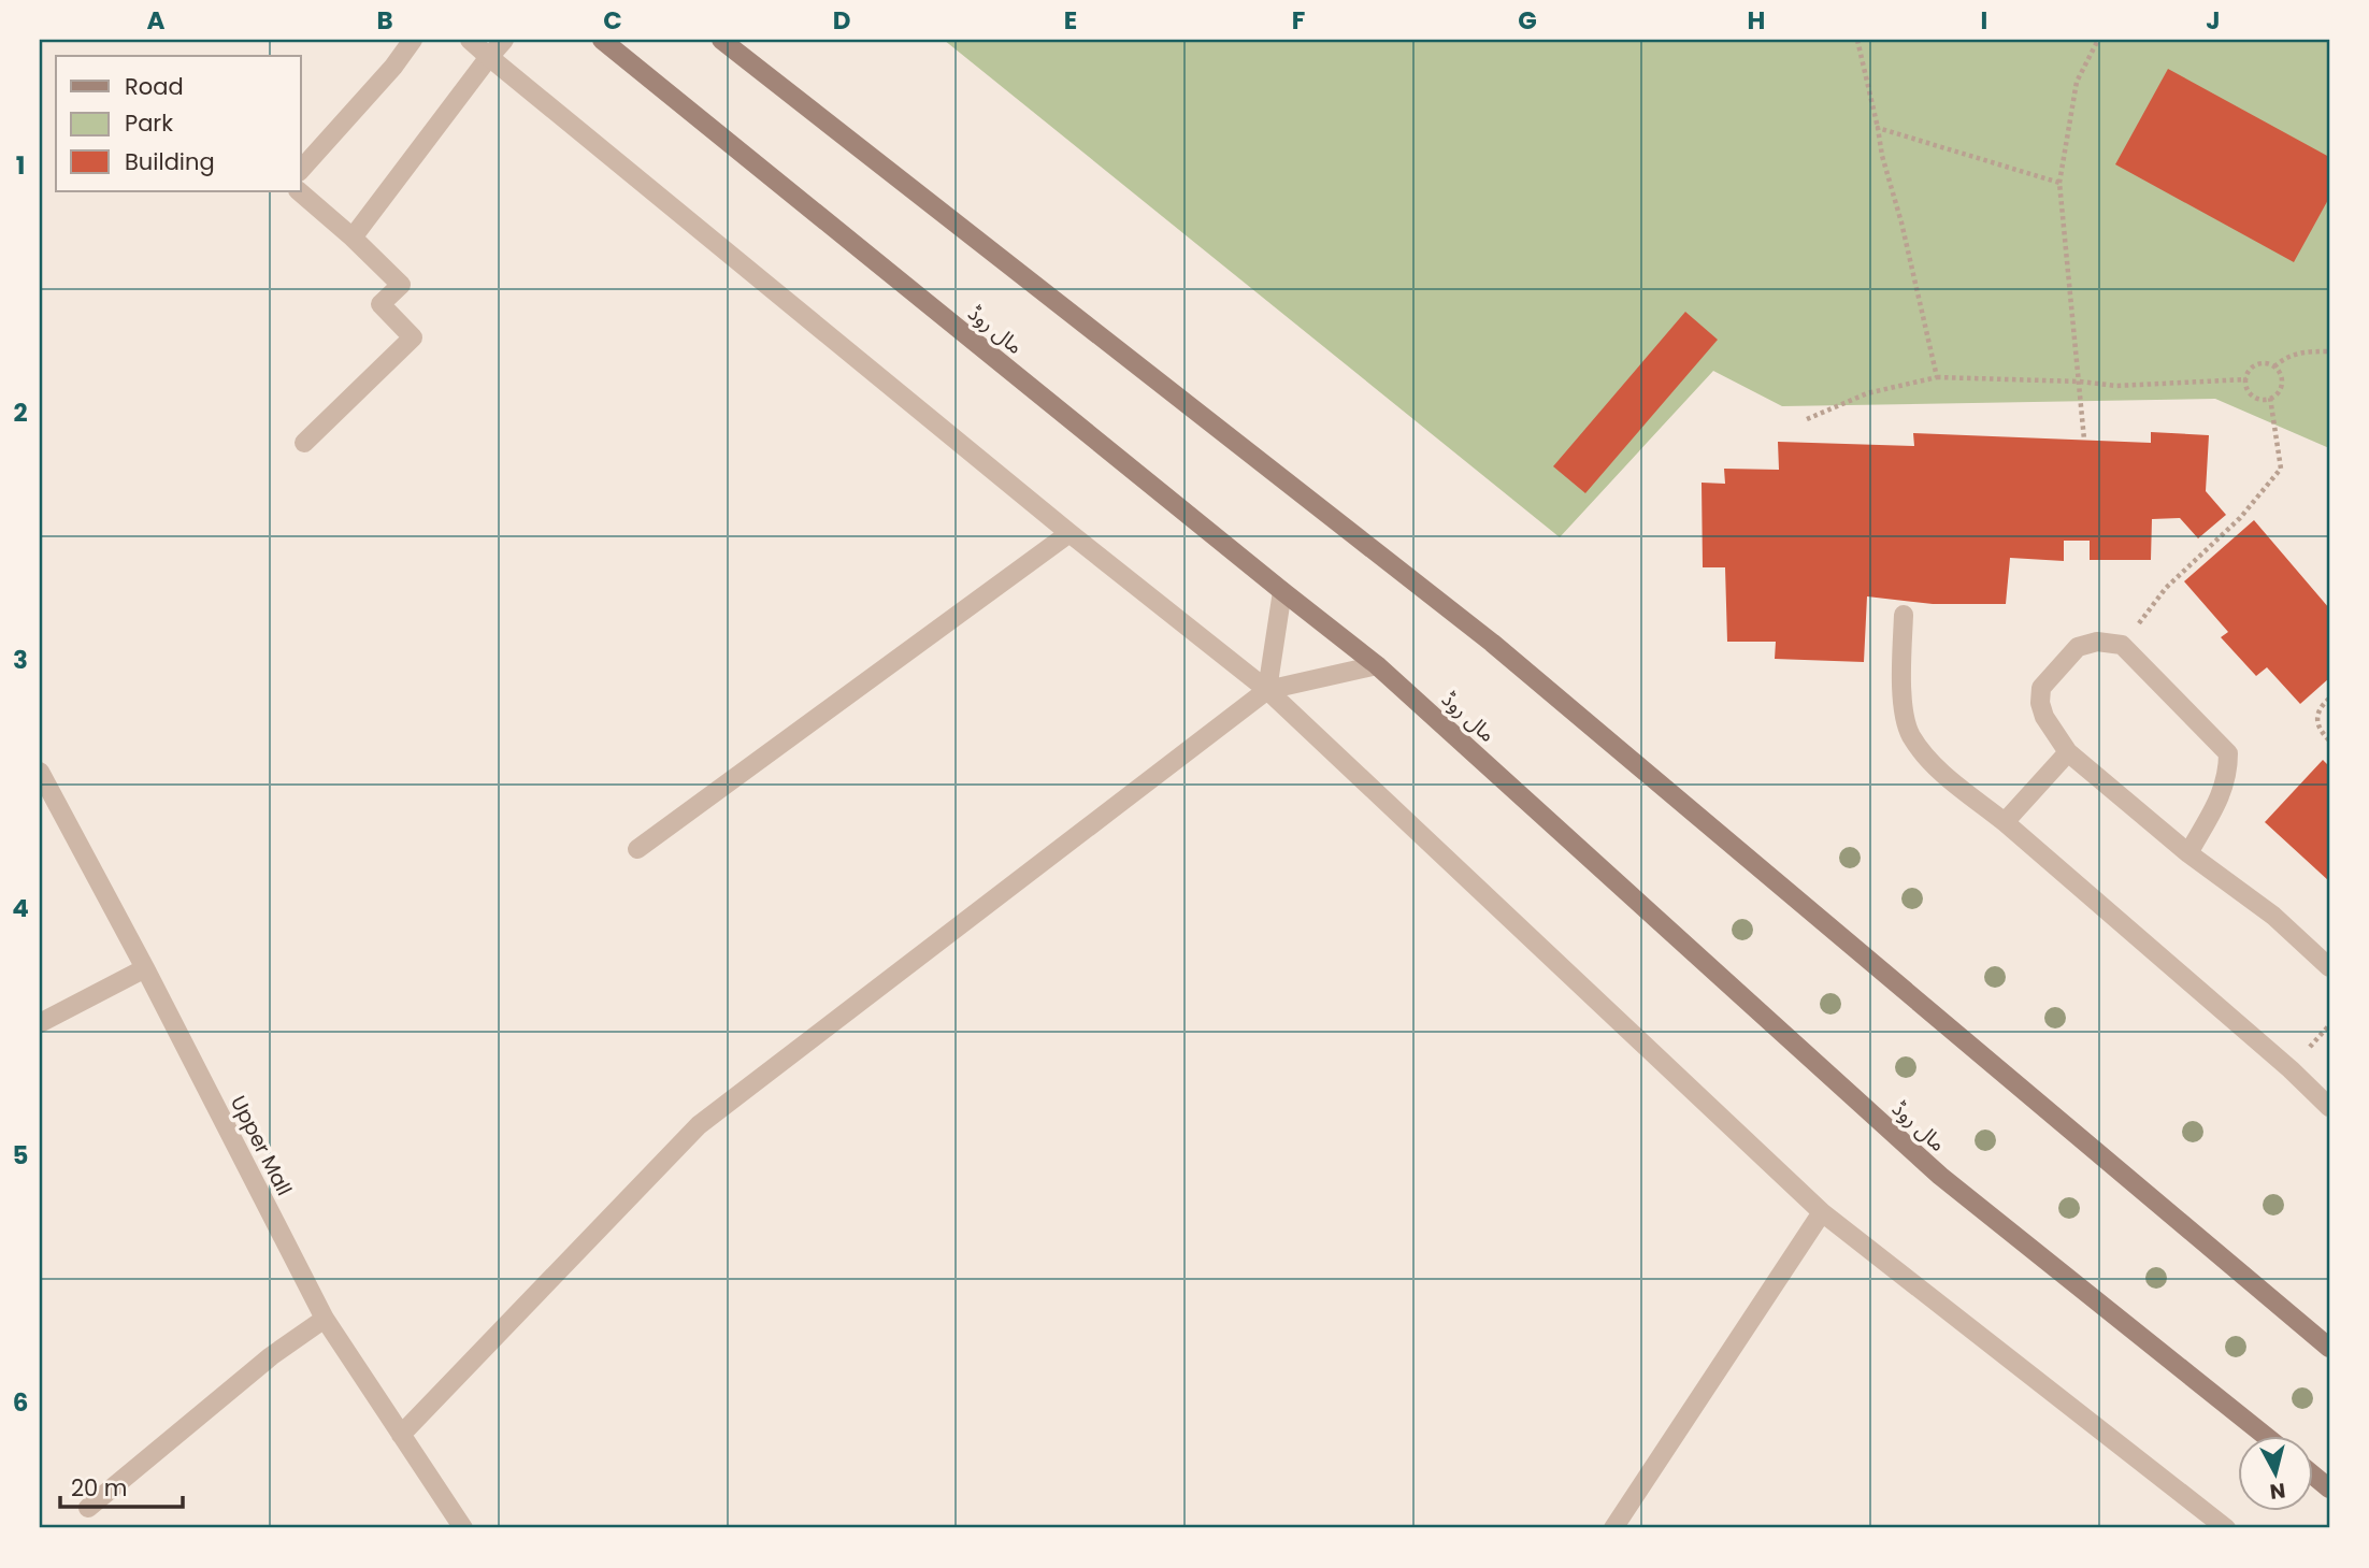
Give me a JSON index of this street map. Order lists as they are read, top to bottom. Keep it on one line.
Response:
{"streets":{"main road":["مال روڈ"],"street":["Upper Mall"]},"legend":["Road","Park","Building"],"scale_bar":"20 m","north":"bottom","grid":{"columns":["A","B","C","D","E","F","G","H","I","J"],"rows":["1","2","3","4","5","6"]}}
